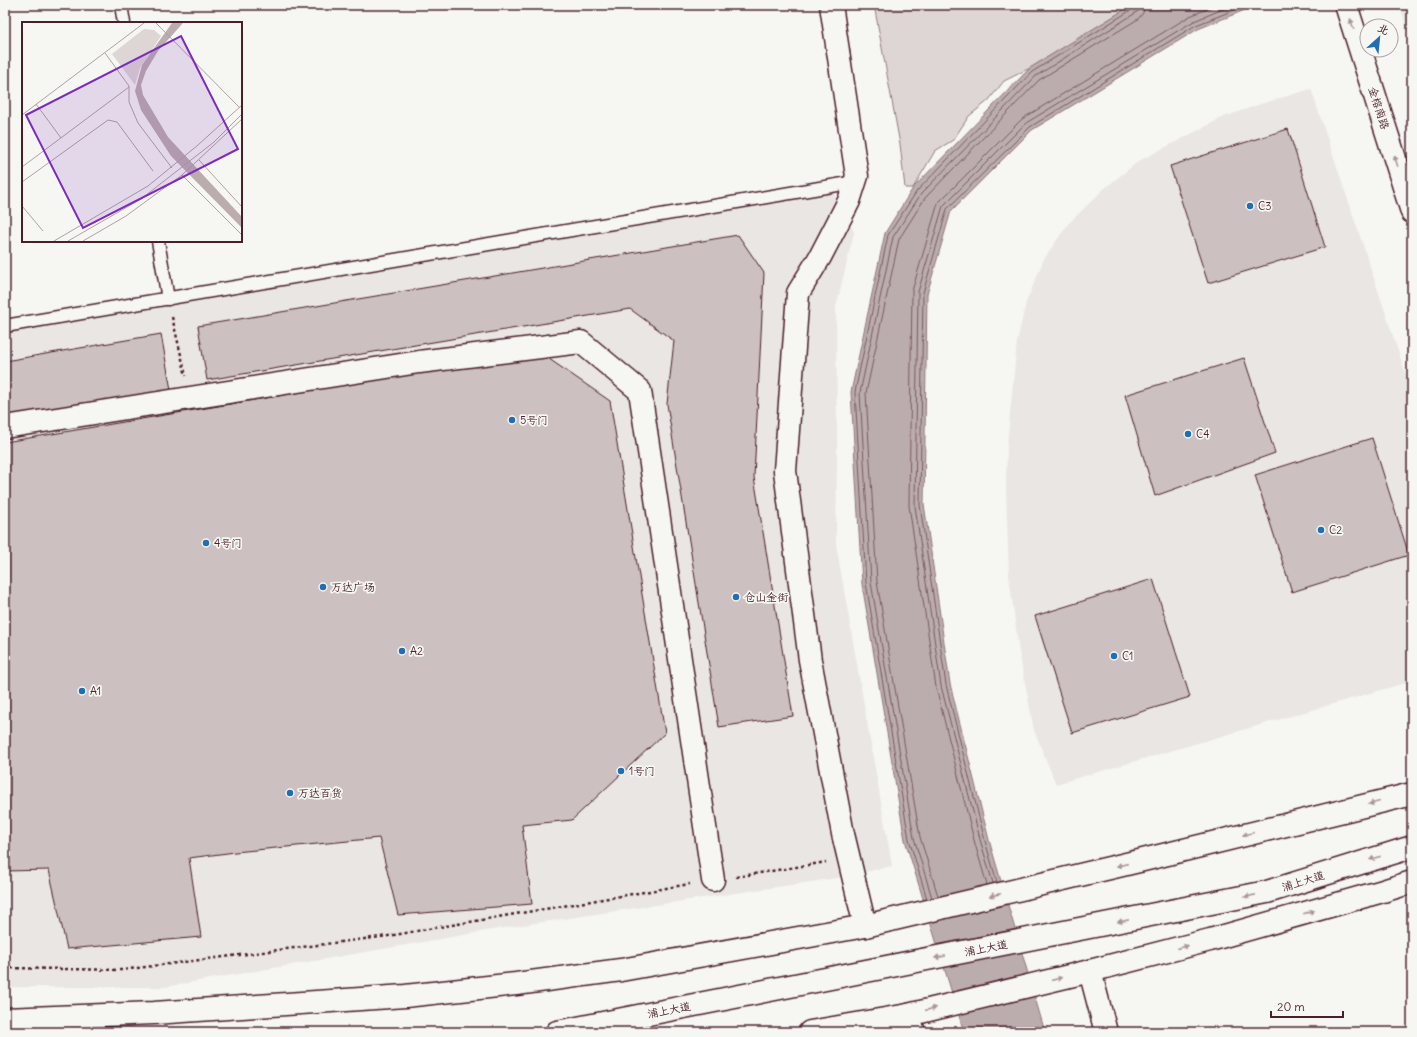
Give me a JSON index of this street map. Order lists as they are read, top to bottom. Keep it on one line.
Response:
{"streets":{"main road":["金榕南路","浦上大道"]},"one_way":["金榕南路"],"places":["C3","5号门","C4","C2","4号门","万达广场","仓山金街","A2","C1","A1","1号门","万达百货"],"scale_bar":"20 m","north":"top right"}
